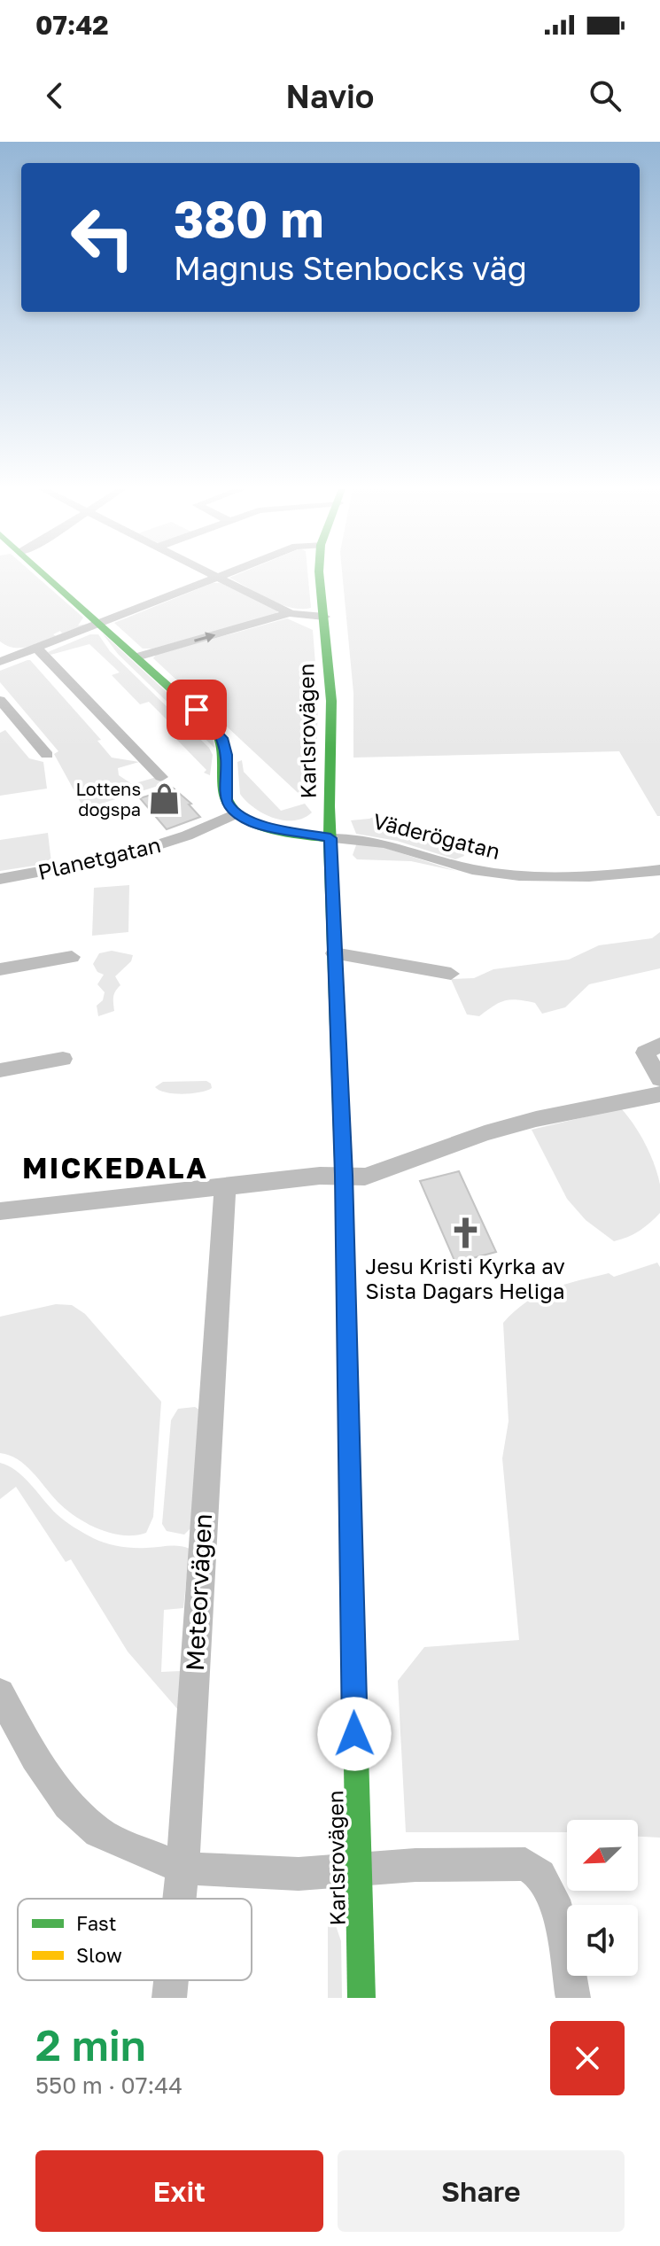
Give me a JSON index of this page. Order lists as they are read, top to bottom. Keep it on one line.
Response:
{"streets":{"street":["Karlsrovägen","Väderögatan","Planetgatan","Meteorvägen"]},"crossings":[["Karlsrovägen","Väderögatan"]],"districts":["MICKEDALA"],"places":{"shop":["Lottens dogspa"],"church":["Jesu Kristi Kyrka av Sista Dagars Heliga"]},"legend":["Fast","Slow"],"north":"bottom left","page":{"status":"07:42","header":"Navio","turn":["380 m","Magnus Stenbocks väg"],"heading":["2 min","550 m · 07:44"],"buttons":["Exit","Share"]}}
